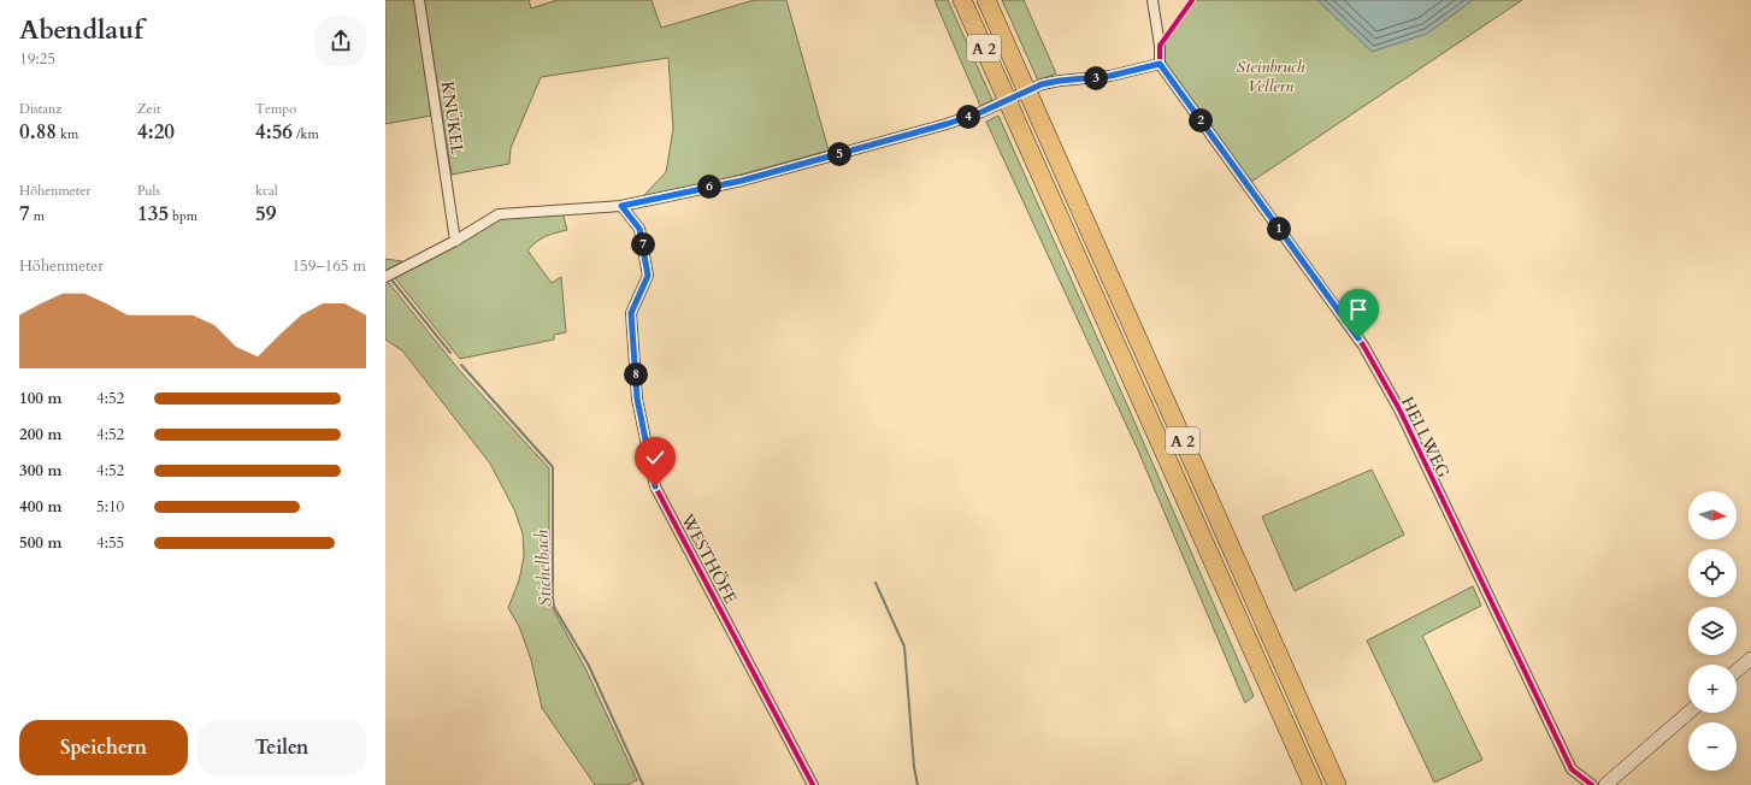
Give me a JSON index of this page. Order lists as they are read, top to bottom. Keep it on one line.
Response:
{"streets":{"highway":["A 2"],"street":["KNÜKEL","HELLWEG","WESTHÖFE"]},"water":["Stichelbach"],"parks":["Steinbruch Vellern"],"north":"right","page":{"heading":["Abendlauf","19:25"],"pins":["3","4","2","5","6","1","7","8"],"stats":[["Distanz","0.88 km"],["Zeit","4:20"],["Tempo","4:56 /km"],["Höhenmeter","7 m"],["Puls","135 bpm"],["kcal","59"]],"chart":["Höhenmeter","159–165 m"],"list":[{"name":"100 m","note":"4:52"},{"name":"200 m","note":"4:52"},{"name":"300 m","note":"4:52"},{"name":"400 m","note":"5:10"},{"name":"500 m","note":"4:55"}],"map_buttons":["+","−"],"buttons":["Speichern","Teilen"]}}
